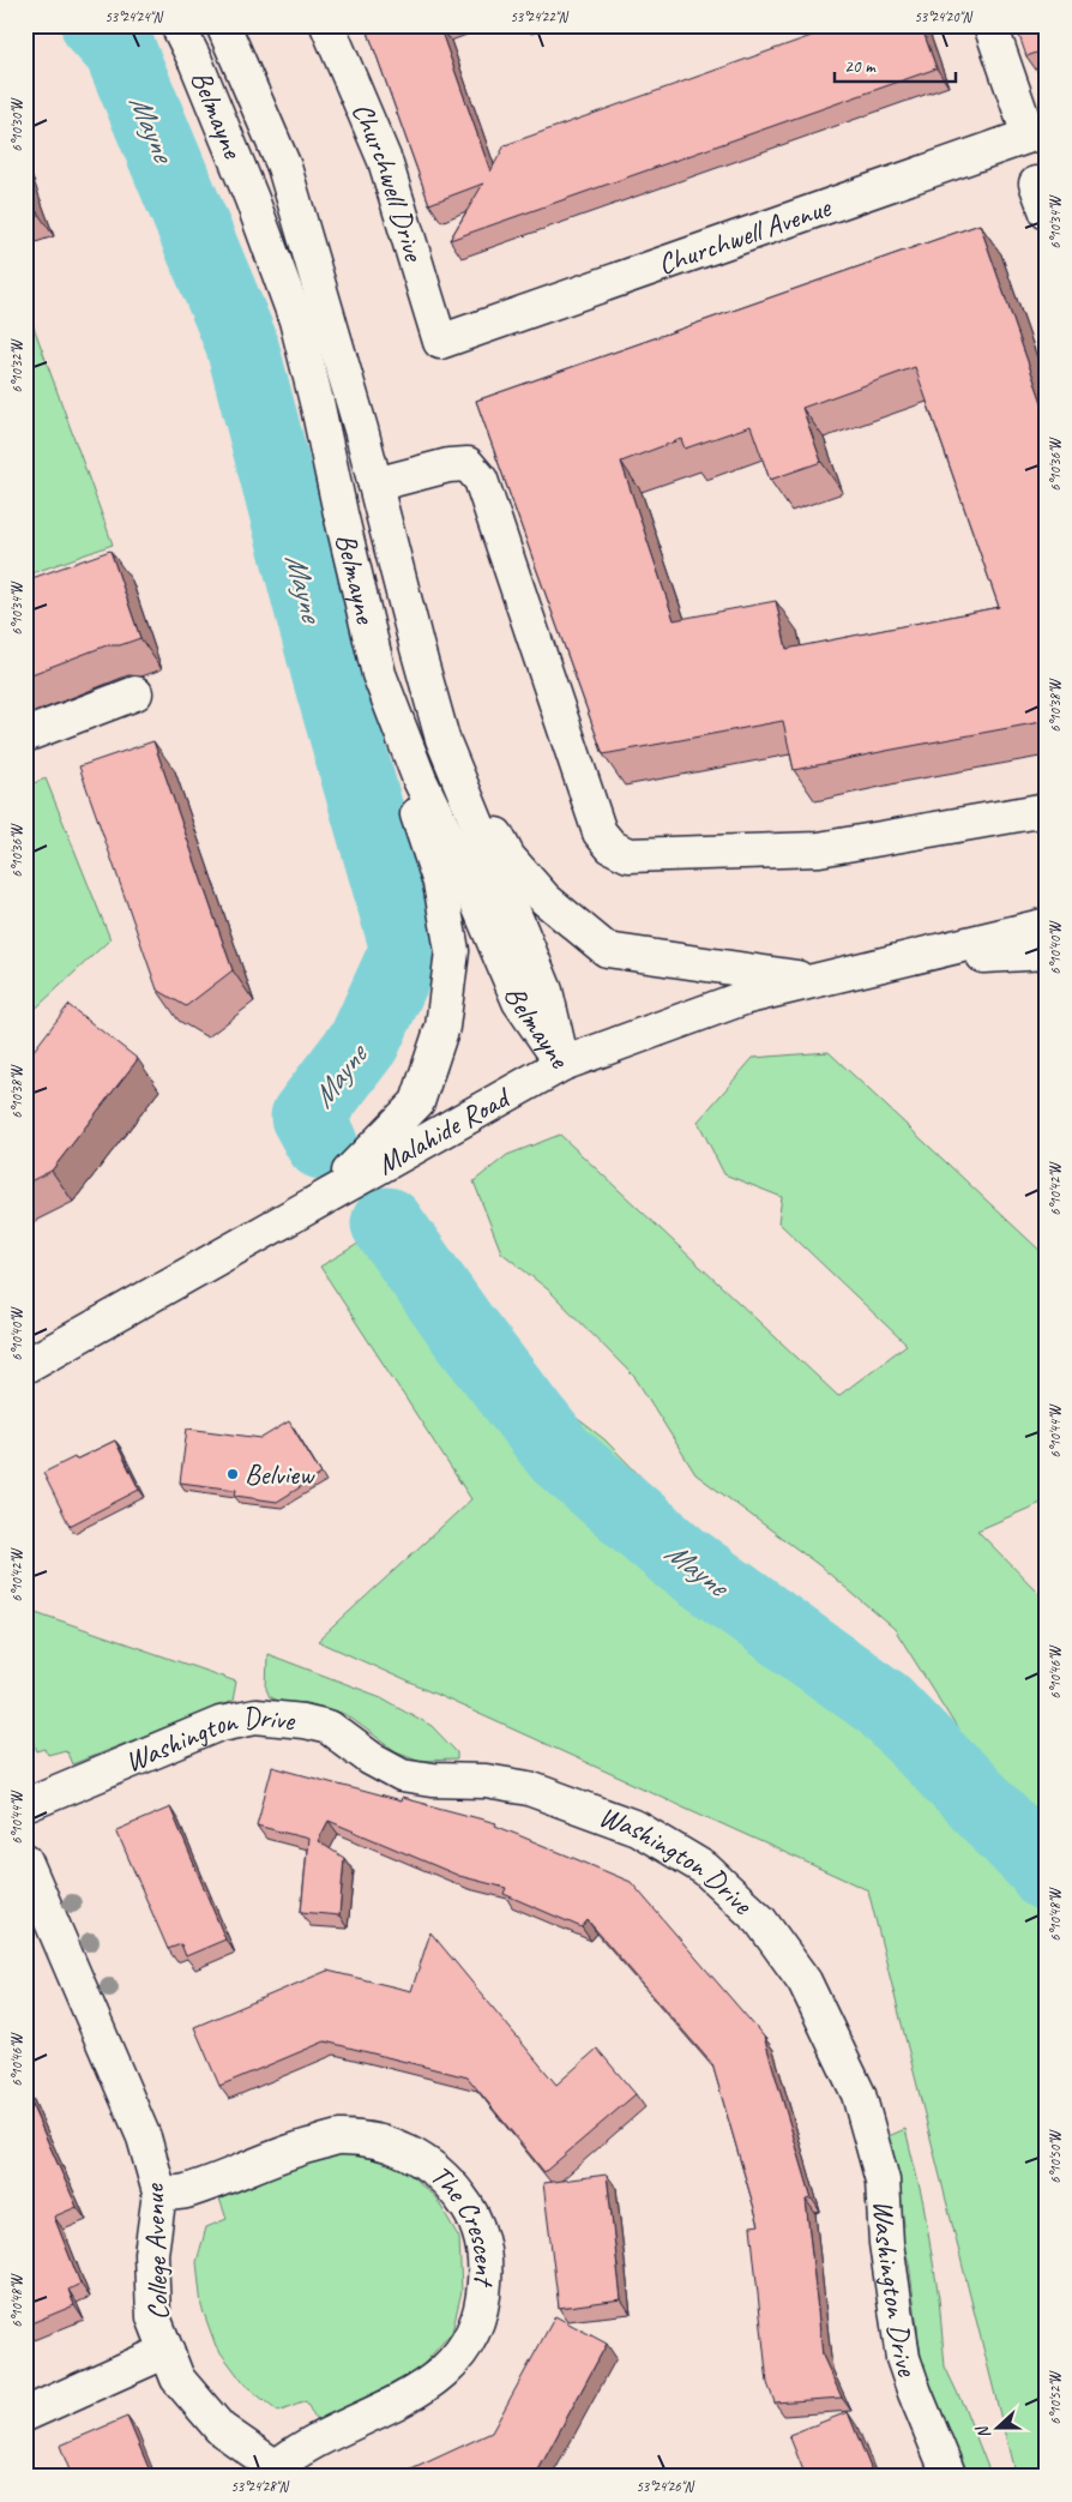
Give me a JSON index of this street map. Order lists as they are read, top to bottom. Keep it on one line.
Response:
{"streets":{"street":["Belmayne","Churchwell Drive","Churchwell Avenue","Malahide Road","Washington Drive","The Crescent","College Avenue"]},"crossings":[["Belmayne","Malahide Road"],["Churchwell Drive","Churchwell Avenue"],["The Crescent","College Avenue"]],"water":["Mayne"],"places":["Belview"],"scale_bar":"20 m","north":"left","coordinates":["53°24'24\"N","53°24'22\"N","53°24'20\"N","6°10'30\"W","6°10'34\"W","6°10'32\"W","6°10'36\"W","6°10'38\"W","6°10'40\"W","6°10'42\"W","6°10'44\"W","6°10'46\"W","6°10'48\"W","6°10'50\"W","6°10'52\"W","53°24'28\"N","53°24'26\"N"]}
